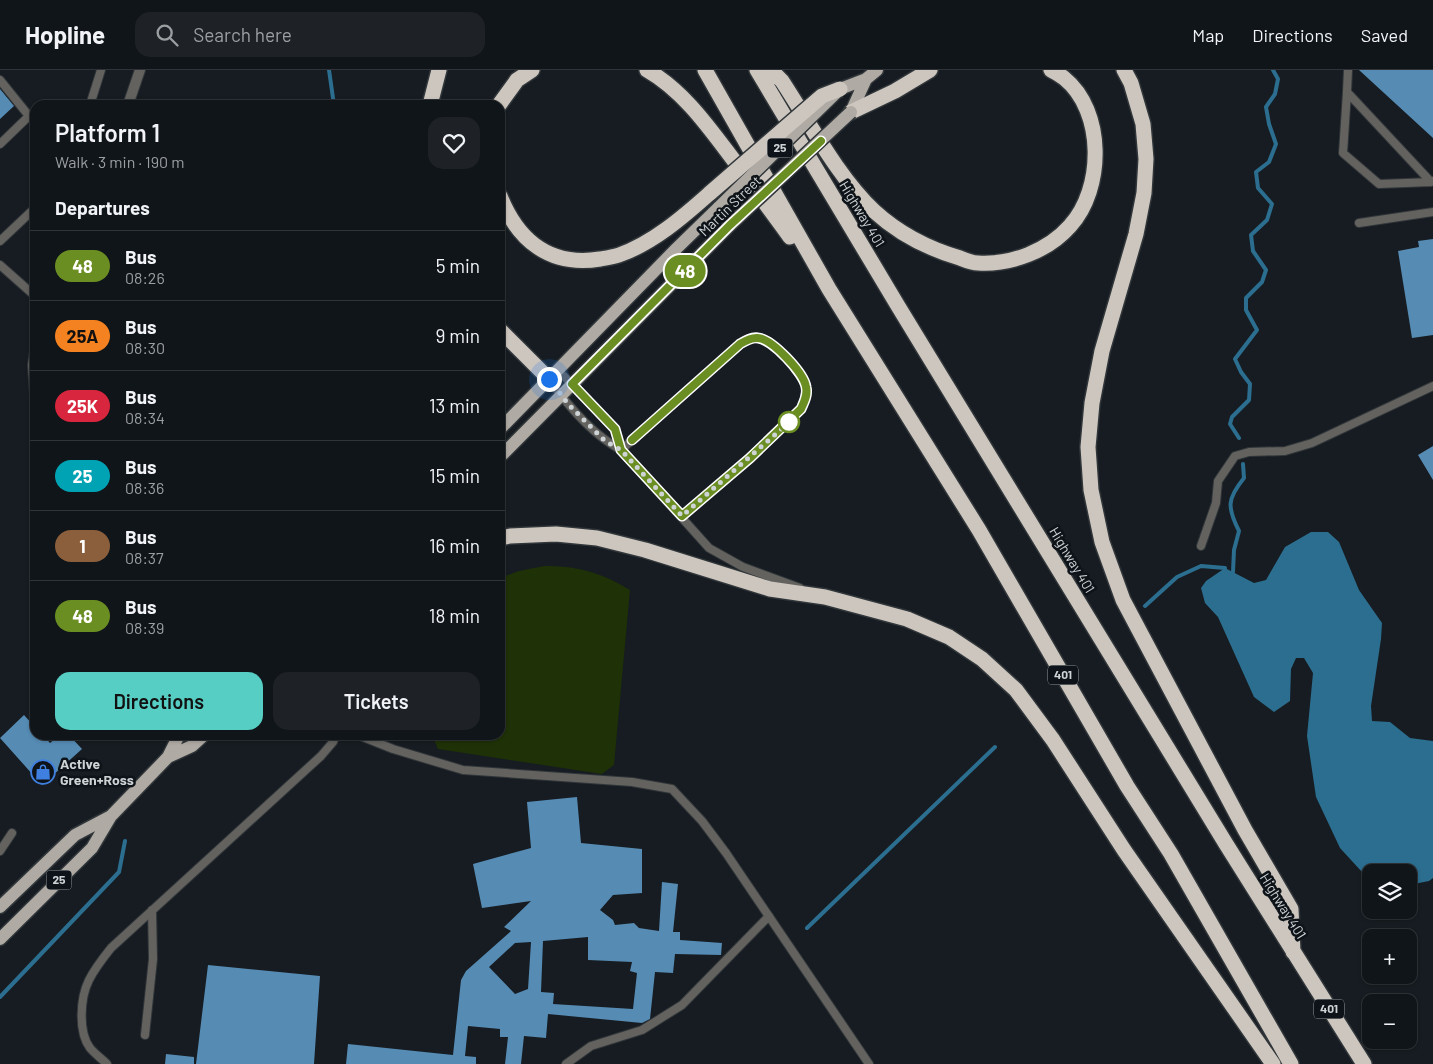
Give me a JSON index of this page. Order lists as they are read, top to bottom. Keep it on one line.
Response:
{"streets":{"highway":["Highway 401","401"],"main road":["25","Martin Street"]},"crossings":[["25","Martin Street"]],"places":{"shop":["Active Green+Ross"]},"lines":["bus line 48"],"page":{"header":"Hopline","search":"Search here","nav":["Map","Directions","Saved"],"on_map":"48","heading":[["Platform 1","Walk · 3 min · 190 m"],"Departures"],"list":[{"mark":"48","name":"Bus","note":"08:26","value":"5 min"},{"mark":"25A","name":"Bus","note":"08:30","value":"9 min"},{"mark":"25K","name":"Bus","note":"08:34","value":"13 min"},{"mark":"25","name":"Bus","note":"08:36","value":"15 min"},{"mark":"1","name":"Bus","note":"08:37","value":"16 min"},{"mark":"48","name":"Bus","note":"08:39","value":"18 min"}],"buttons":["Directions","Tickets"],"map_buttons":["+","−"]}}
